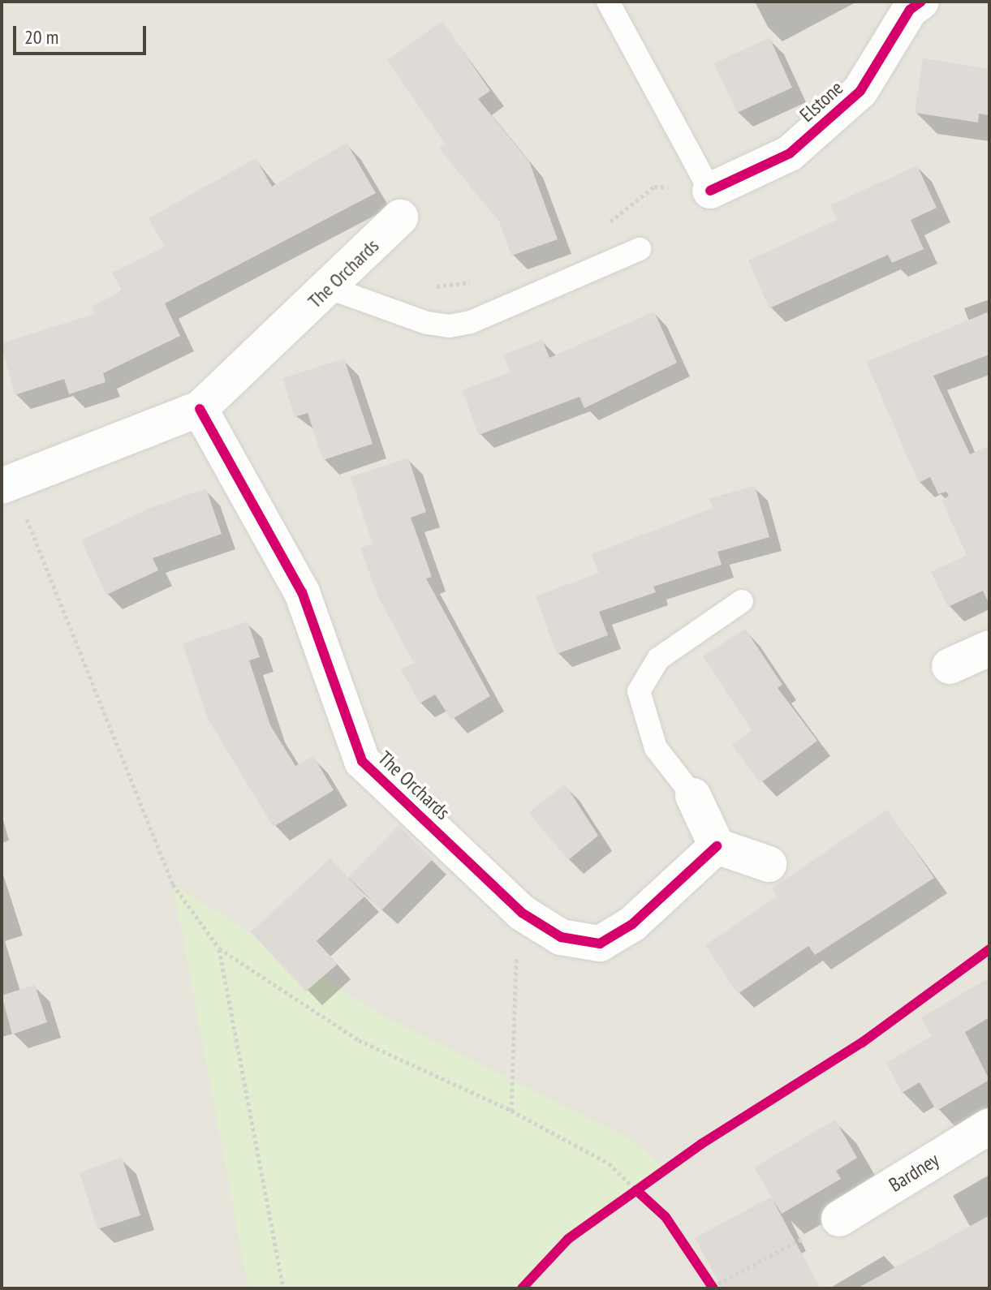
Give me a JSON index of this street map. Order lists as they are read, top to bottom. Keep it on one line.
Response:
{"streets":{"street":["Elstone","The Orchards","Bardney"]},"scale_bar":"20 m"}
